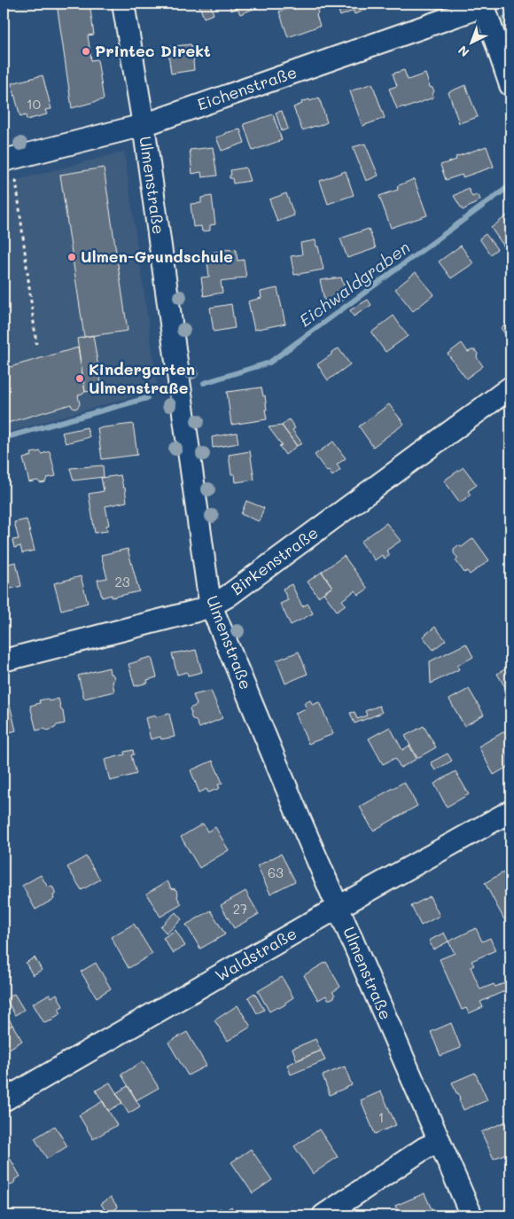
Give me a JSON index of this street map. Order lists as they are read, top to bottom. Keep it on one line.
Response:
{"streets":{"street":["Eichenstraße","Ulmenstraße","Birkenstraße","Waldstraße"]},"crossings":[["Eichenstraße","Ulmenstraße"],["Ulmenstraße","Birkenstraße"],["Ulmenstraße","Waldstraße"]],"water":["Eichwaldgraben"],"places":["Printec Direkt","Ulmen-Grundschule","Kindergarten Ulmenstraße"],"house_numbers":["10","23","63","27","1"],"north":"bottom left"}
